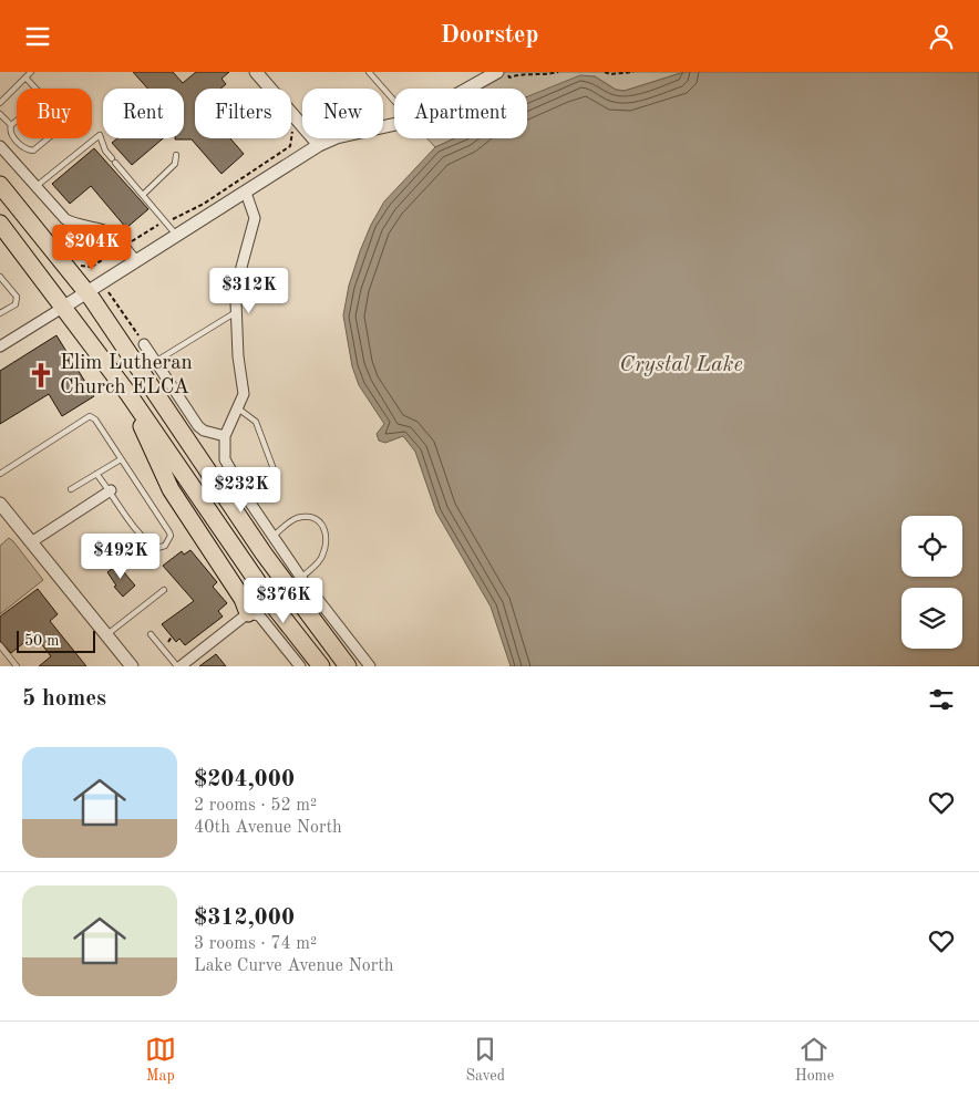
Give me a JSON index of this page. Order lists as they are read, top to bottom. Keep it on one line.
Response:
{"water":["Crystal Lake"],"places":{"church":["Elim Lutheran Church ELCA"]},"scale_bar":"50 m","page":{"header":"Doorstep","chip":["Buy","Rent","Filters","New","Apartment"],"price":["$204K","$312K","$232K","$492K","$376K"],"scale":"50 m","heading":"5 homes","list":[{"name":"$204,000","note":"2 rooms · 52 m² · 40th Avenue North"},{"name":"$312,000","note":"3 rooms · 74 m² · Lake Curve Avenue North"}],"tabs":["Map","Saved","Home"]}}
